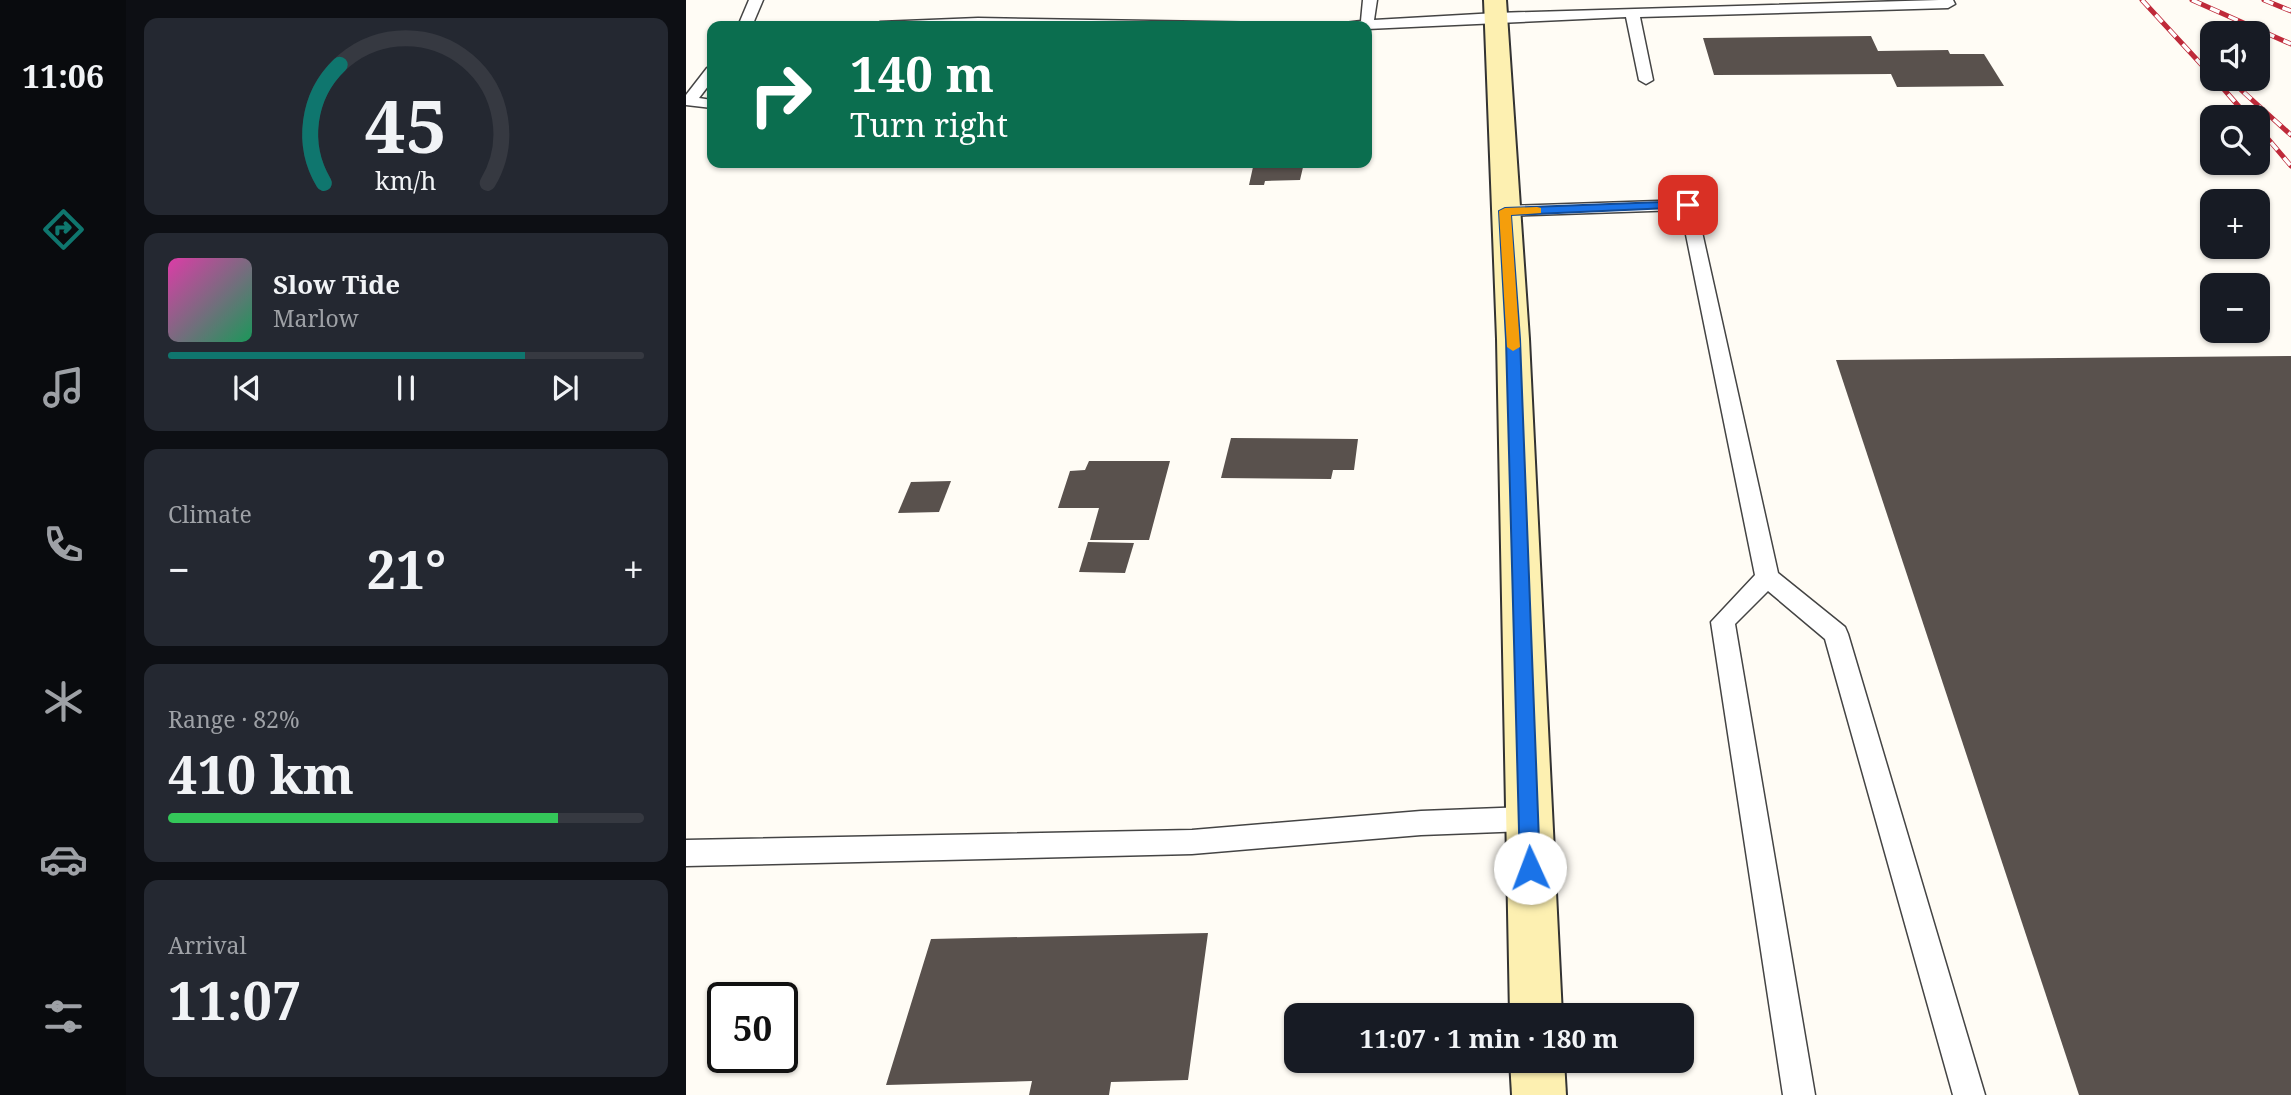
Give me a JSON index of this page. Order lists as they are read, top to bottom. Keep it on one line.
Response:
{"page":{"tabs":"11:06","map_buttons":["+","−"],"turn":["140 m","Turn right"],"song":["Slow Tide","Marlow"],"tile":["Climate",["Range · 82%","410 km"],["Arrival","11:07"]],"heat":["−","21°","+"],"limit":"50","trip":"11:07 · 1 min · 180 m","gauge":["45","km/h"]}}
